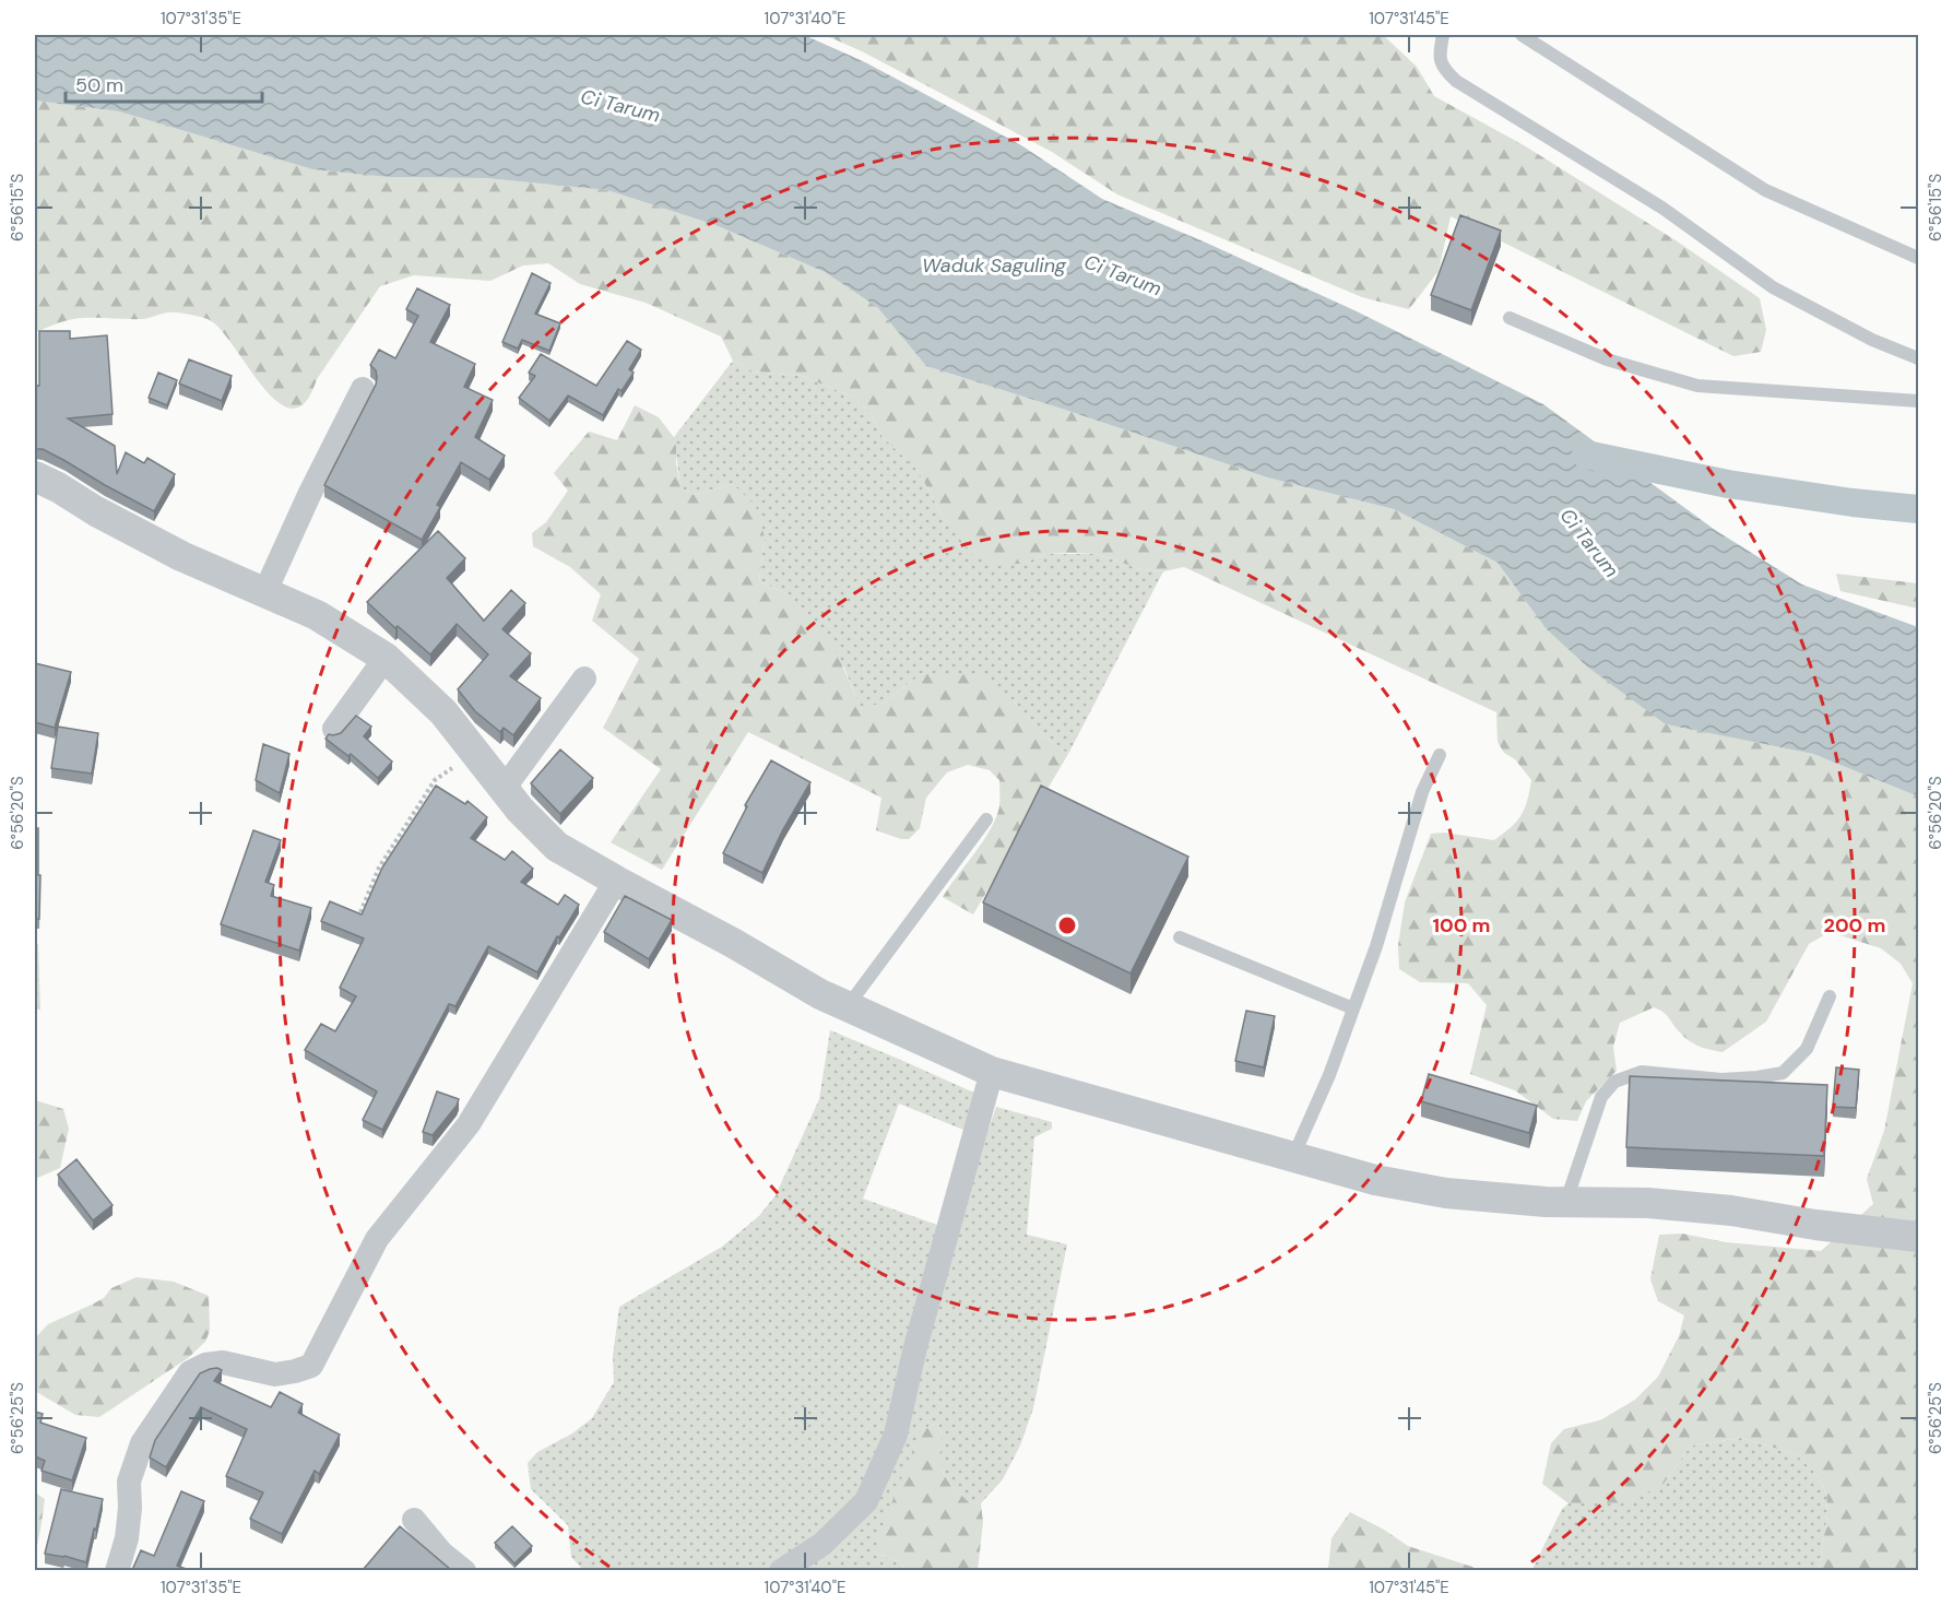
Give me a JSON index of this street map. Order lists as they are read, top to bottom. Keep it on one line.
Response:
{"water":["Ci Tarum","Waduk Saguling"],"scale_bar":"50 m","coordinates":["107°31'35\"E","107°31'40\"E","107°31'45\"E","6°56'15\"S","6°56'20\"S","6°56'25\"S"],"rings":["100 m","200 m"]}
